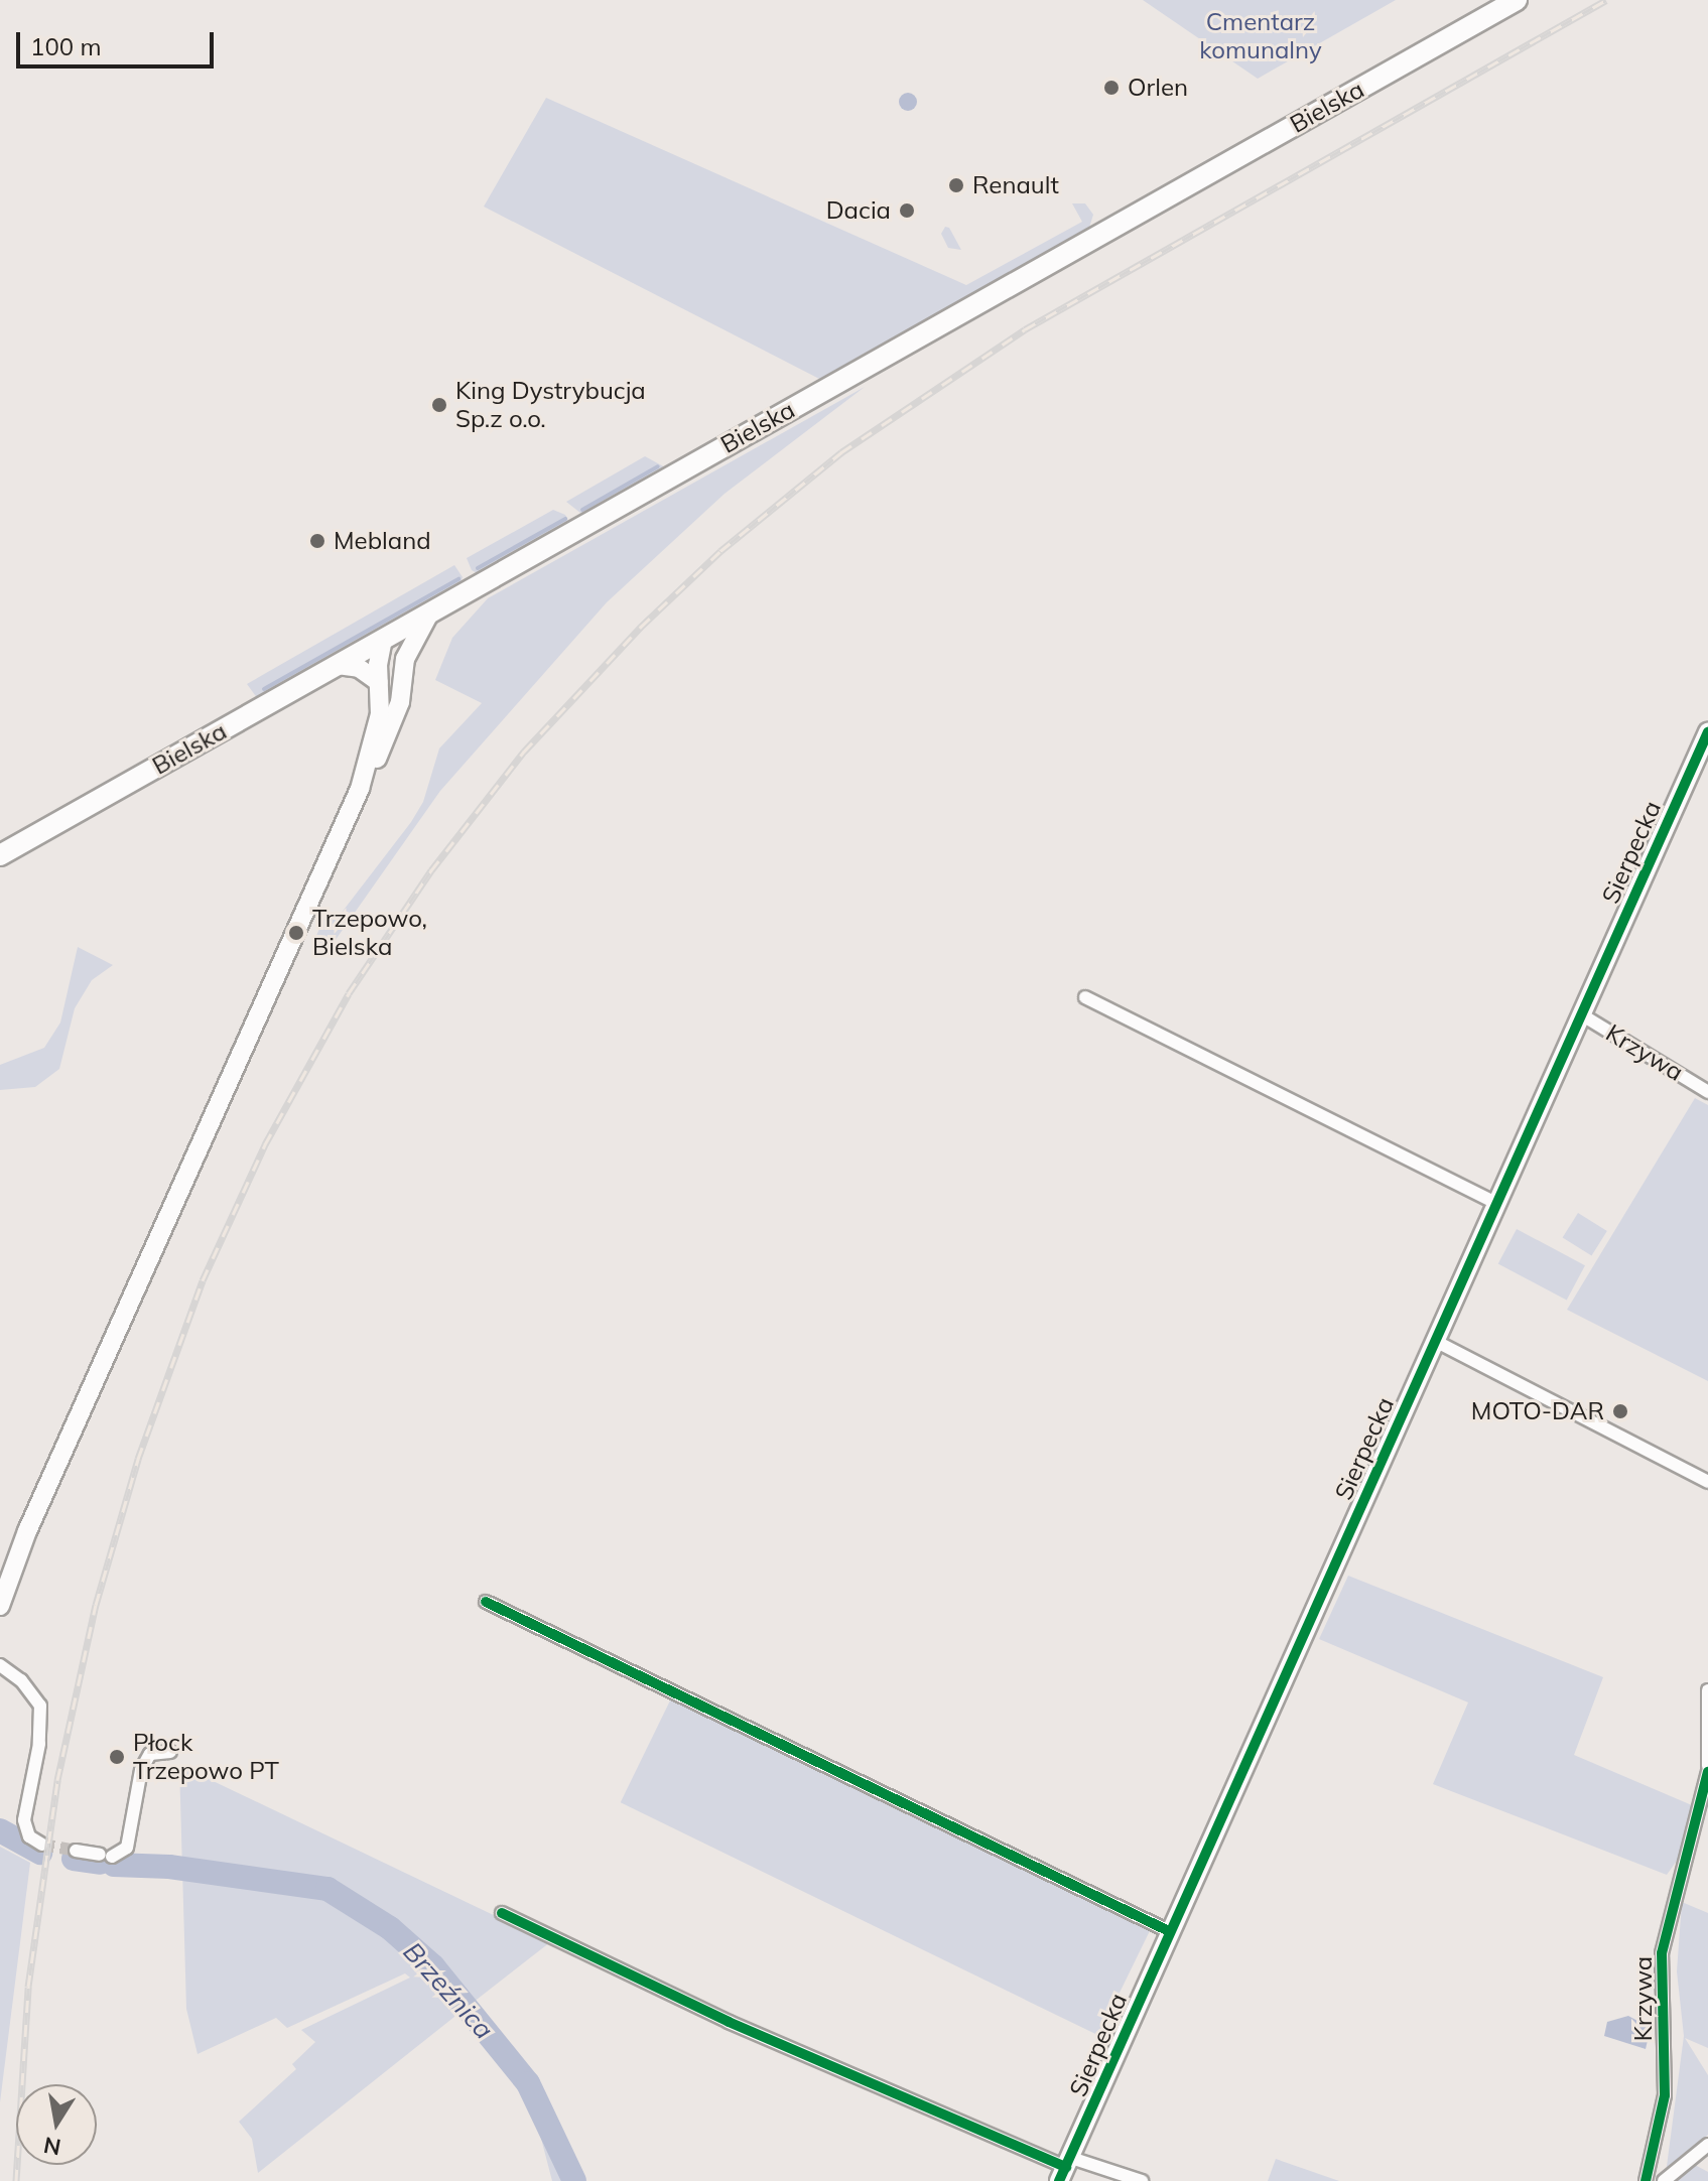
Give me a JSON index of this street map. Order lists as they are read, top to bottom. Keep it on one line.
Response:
{"streets":{"main road":["Bielska"],"street":["Sierpecka","Krzywa"]},"crossings":[["Sierpecka","Krzywa"]],"water":["Brzeźnica"],"parks":["Cmentarz komunalny"],"places":["Orlen","Renault","Dacia","King Dystrybucja Sp.z o.o.","Mebland","Trzepowo, Bielska","MOTO-DAR","Płock Trzepowo PT"],"scale_bar":"100 m","north":"bottom"}
